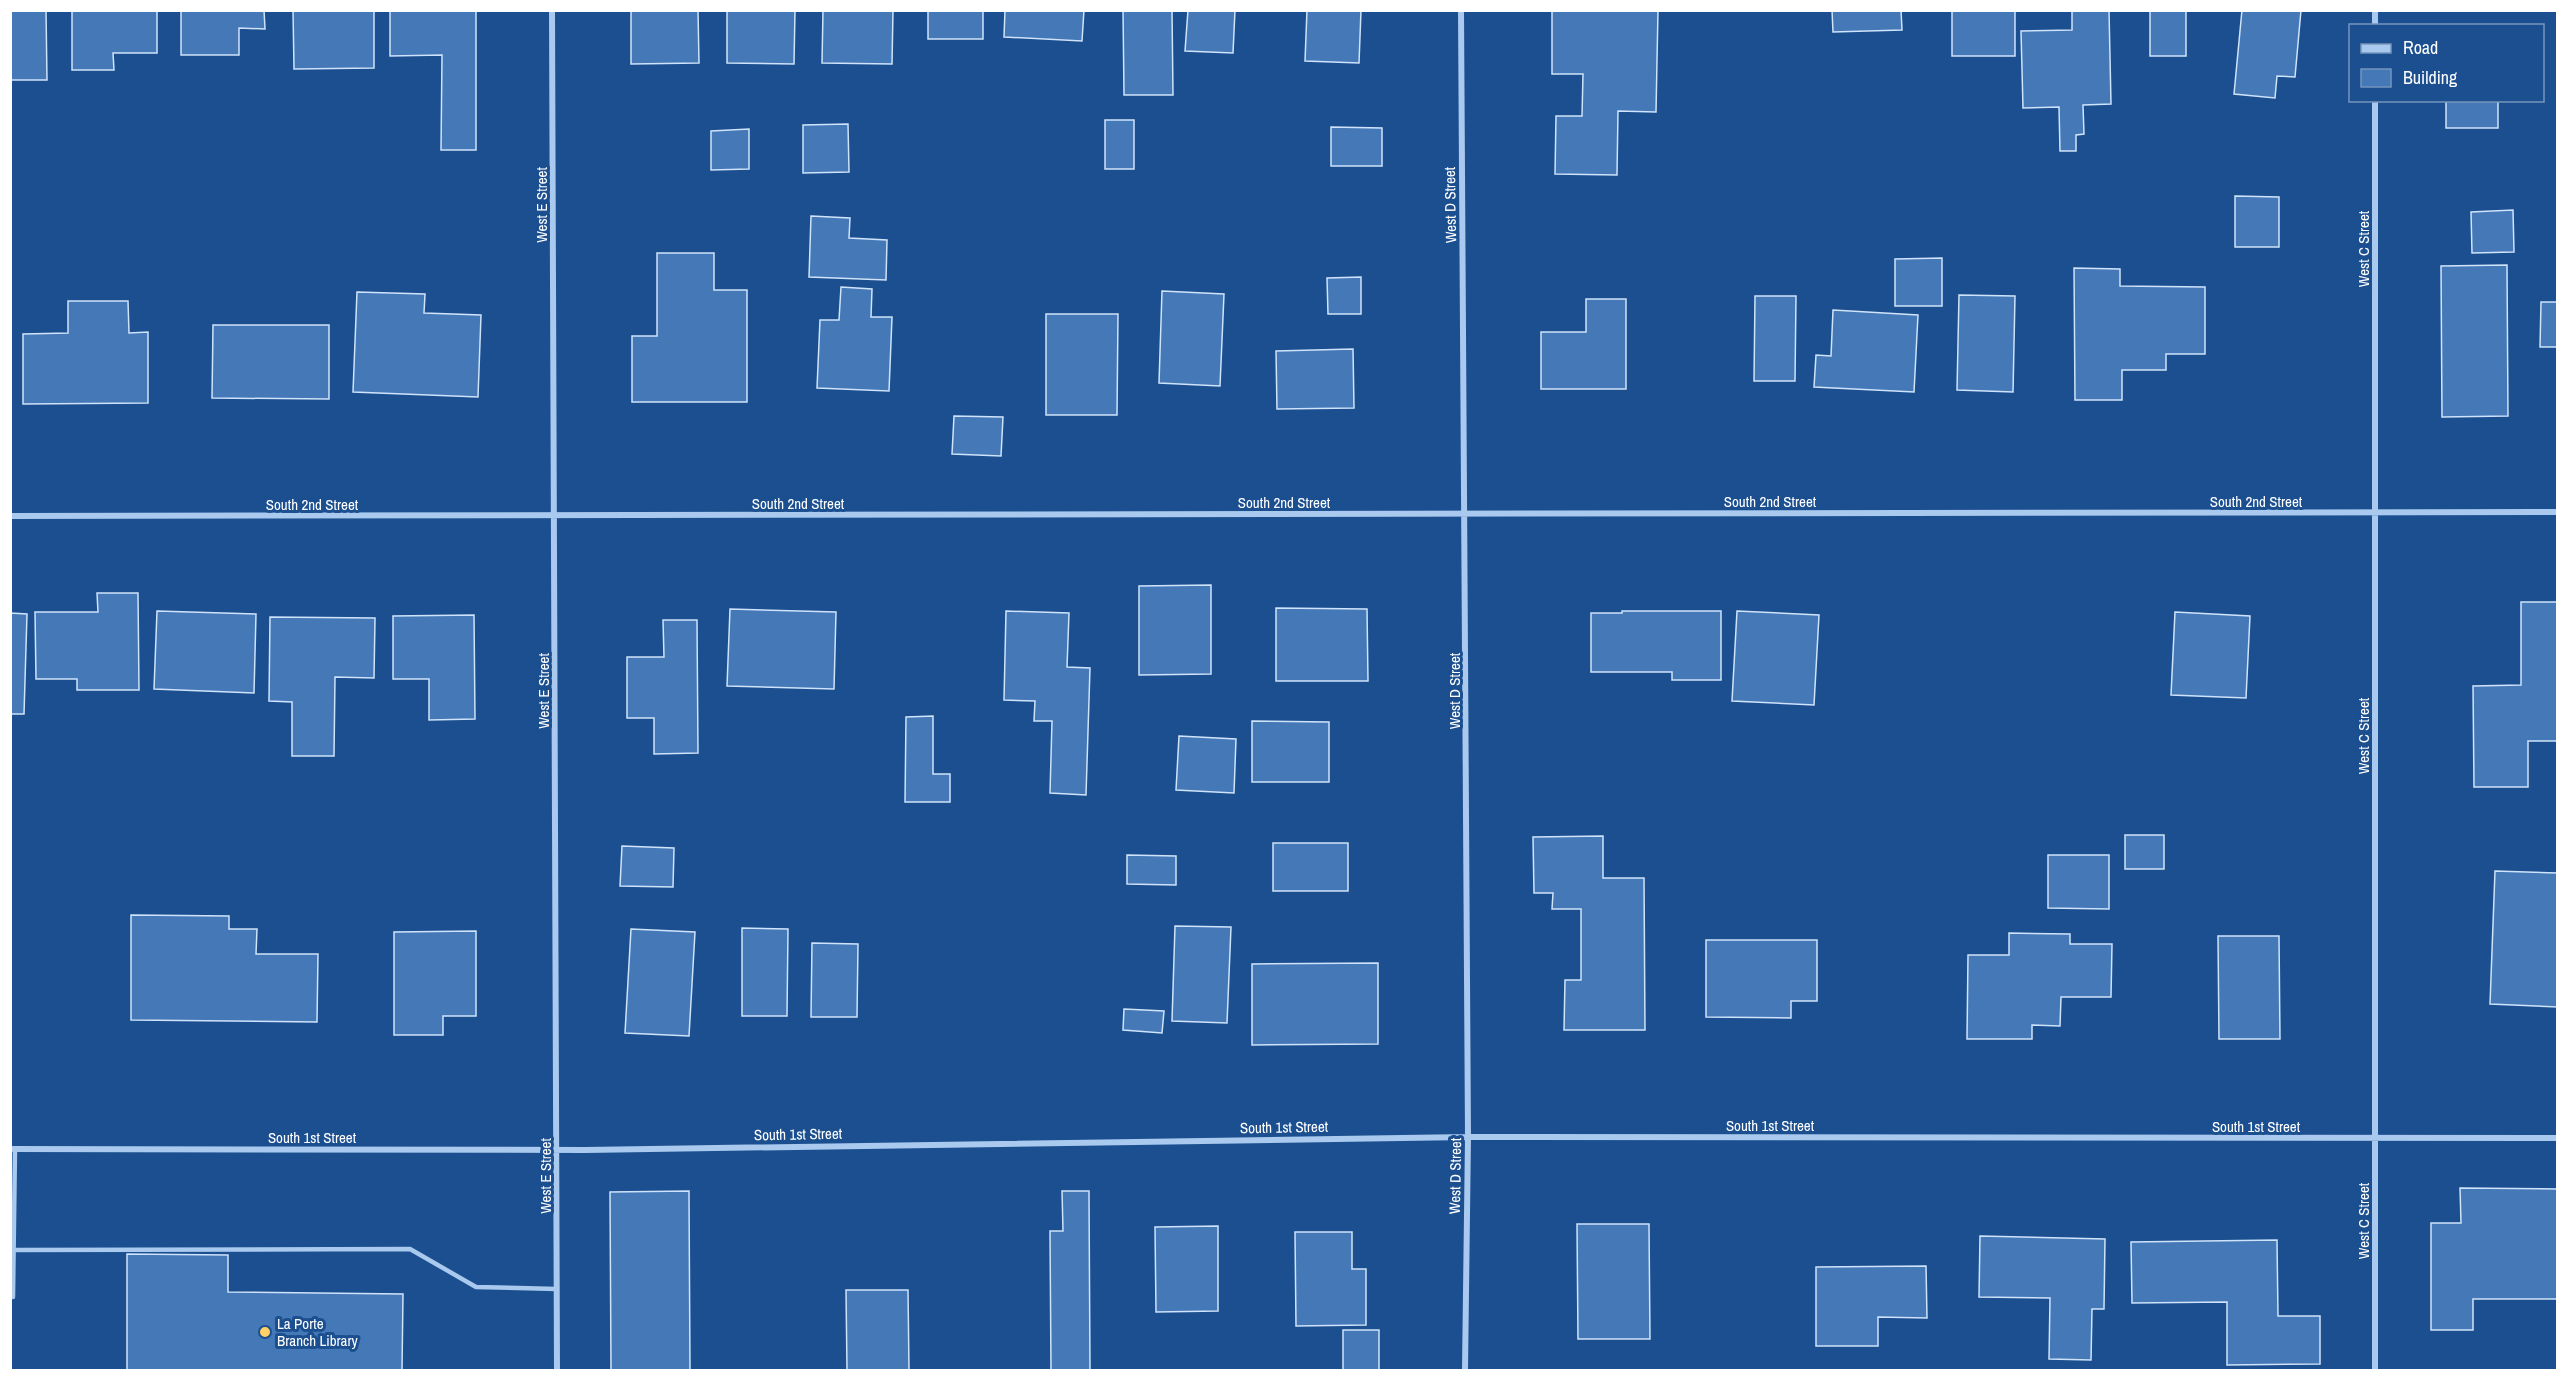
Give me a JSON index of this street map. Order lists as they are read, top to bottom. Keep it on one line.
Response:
{"streets":{"street":["West E Street","West D Street","West C Street","South 2nd Street","South 1st Street"]},"crossings":[["West E Street","South 2nd Street"],["West E Street","South 1st Street"],["West D Street","South 2nd Street"],["West D Street","South 1st Street"],["West C Street","South 2nd Street"],["West C Street","South 1st Street"]],"places":["La Porte Branch Library"],"legend":["Road","Building"]}
